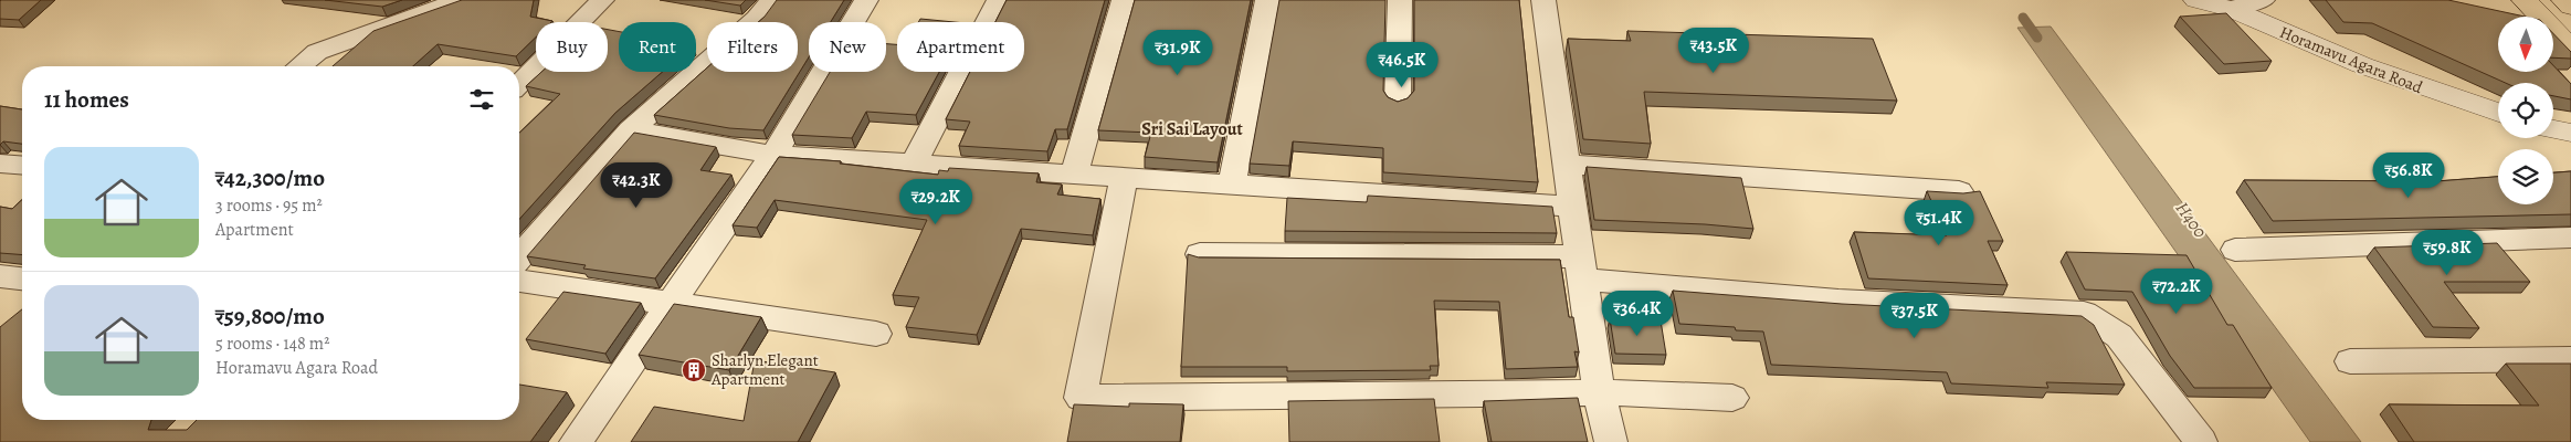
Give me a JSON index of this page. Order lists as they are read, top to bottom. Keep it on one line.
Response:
{"streets":{"street":["Horamavu Agara Road"]},"districts":["Sri Sai Layout"],"water":["H400"],"places":{"building":["Sharlyn Elegant Apartment"]},"north":"bottom","page":{"chip":["Buy","Rent","Filters","New","Apartment"],"price":["₹43.5K","₹31.9K","₹46.5K","₹56.8K","₹42.3K","₹29.2K","₹51.4K","₹59.8K","₹72.2K","₹36.4K","₹37.5K"],"heading":"11 homes","list":[{"name":"₹42,300/mo","note":"3 rooms · 95 m² · Apartment"},{"name":"₹59,800/mo","note":"5 rooms · 148 m² · Horamavu Agara Road"}]}}
